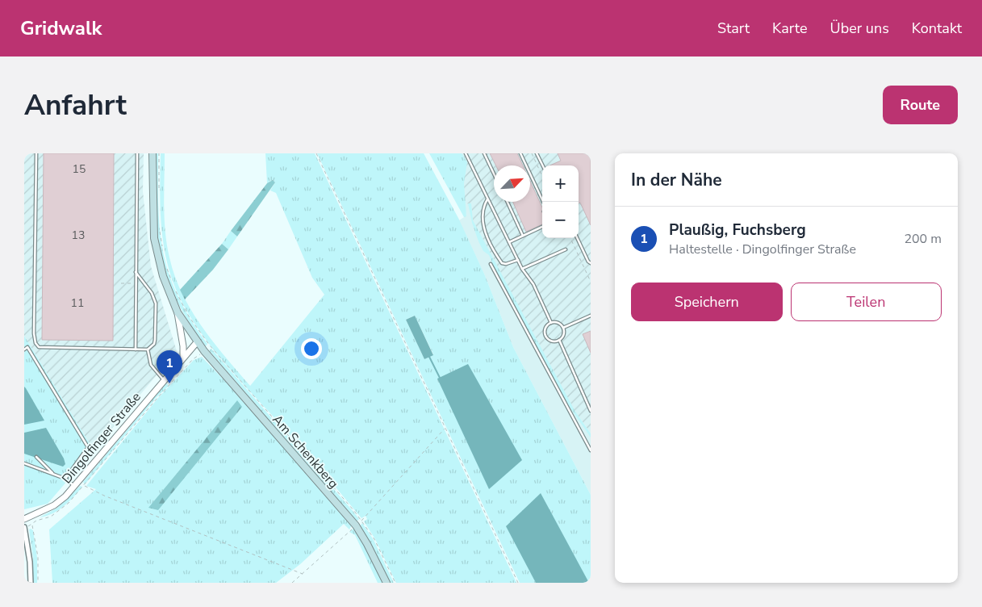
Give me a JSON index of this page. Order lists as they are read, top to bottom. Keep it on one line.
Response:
{"streets":{"main road":["Am Schenkberg"],"street":["Dingolfinger Straße"]},"crossings":[["Dingolfinger Straße","Am Schenkberg"]],"house_numbers":["15","13","11"],"north":"top right","page":{"header":"Gridwalk","nav":["Start","Karte","Über uns","Kontakt"],"buttons":["Route",["Speichern","Teilen"]],"title":"Anfahrt","heading":"In der Nähe","map_buttons":["+","−"],"list":[{"mark":"1","name":"Plaußig, Fuchsberg","note":"Haltestelle · Dingolfinger Straße","value":"200 m"}],"pins":"1"}}
